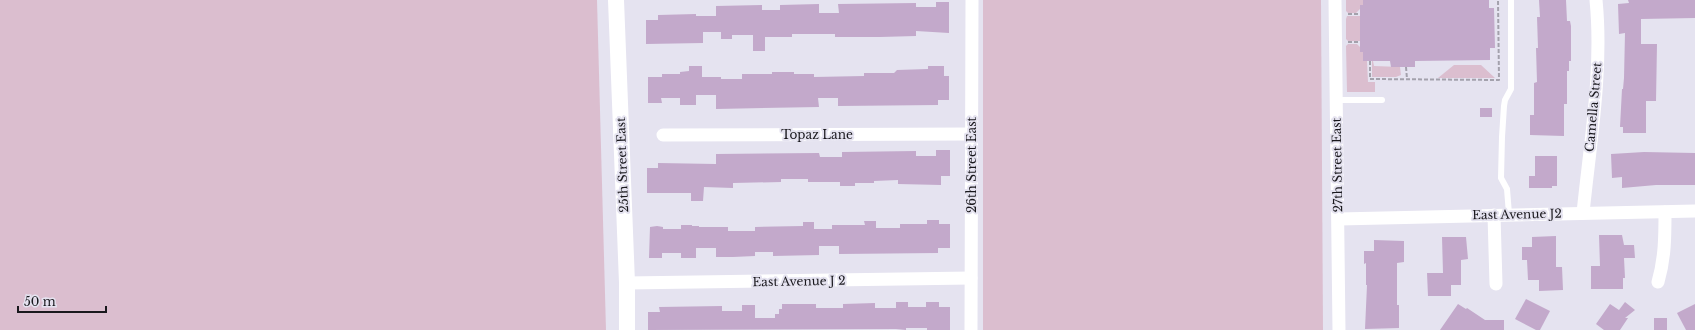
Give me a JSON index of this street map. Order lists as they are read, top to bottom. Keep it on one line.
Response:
{"streets":{"street":["Camella Street","Topaz Lane","25th Street East","26th Street East","27th Street East","East Avenue J2","East Avenue J 2"]},"crossings":[["Camella Street","East Avenue J2"],["Topaz Lane","26th Street East"],["25th Street East","East Avenue J 2"],["26th Street East","East Avenue J 2"],["27th Street East","East Avenue J2"]],"scale_bar":"50 m"}
